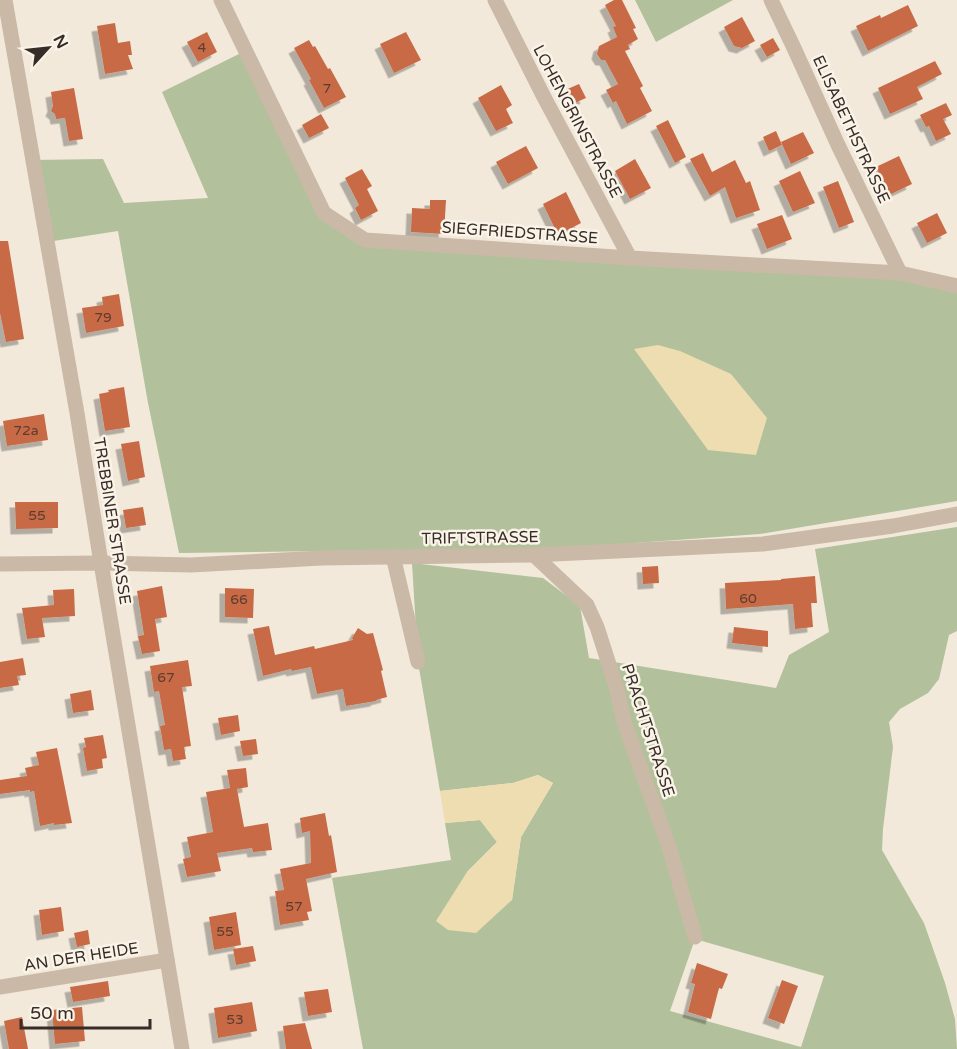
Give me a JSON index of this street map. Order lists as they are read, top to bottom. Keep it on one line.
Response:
{"streets":{"street":["LOHENGRINSTRASSE","ELISABETHSTRASSE","SIEGFRIEDSTRASSE","TREBBINER STRASSE","TRIFTSTRASSE","PRACHTSTRASSE","AN DER HEIDE"]},"crossings":[["LOHENGRINSTRASSE","SIEGFRIEDSTRASSE"],["ELISABETHSTRASSE","SIEGFRIEDSTRASSE"],["TREBBINER STRASSE","TRIFTSTRASSE"],["TREBBINER STRASSE","AN DER HEIDE"],["TRIFTSTRASSE","PRACHTSTRASSE"]],"house_numbers":["4","7","79","72a","55","60","66","67","57","55","53"],"scale_bar":"50 m","north":"top right"}
